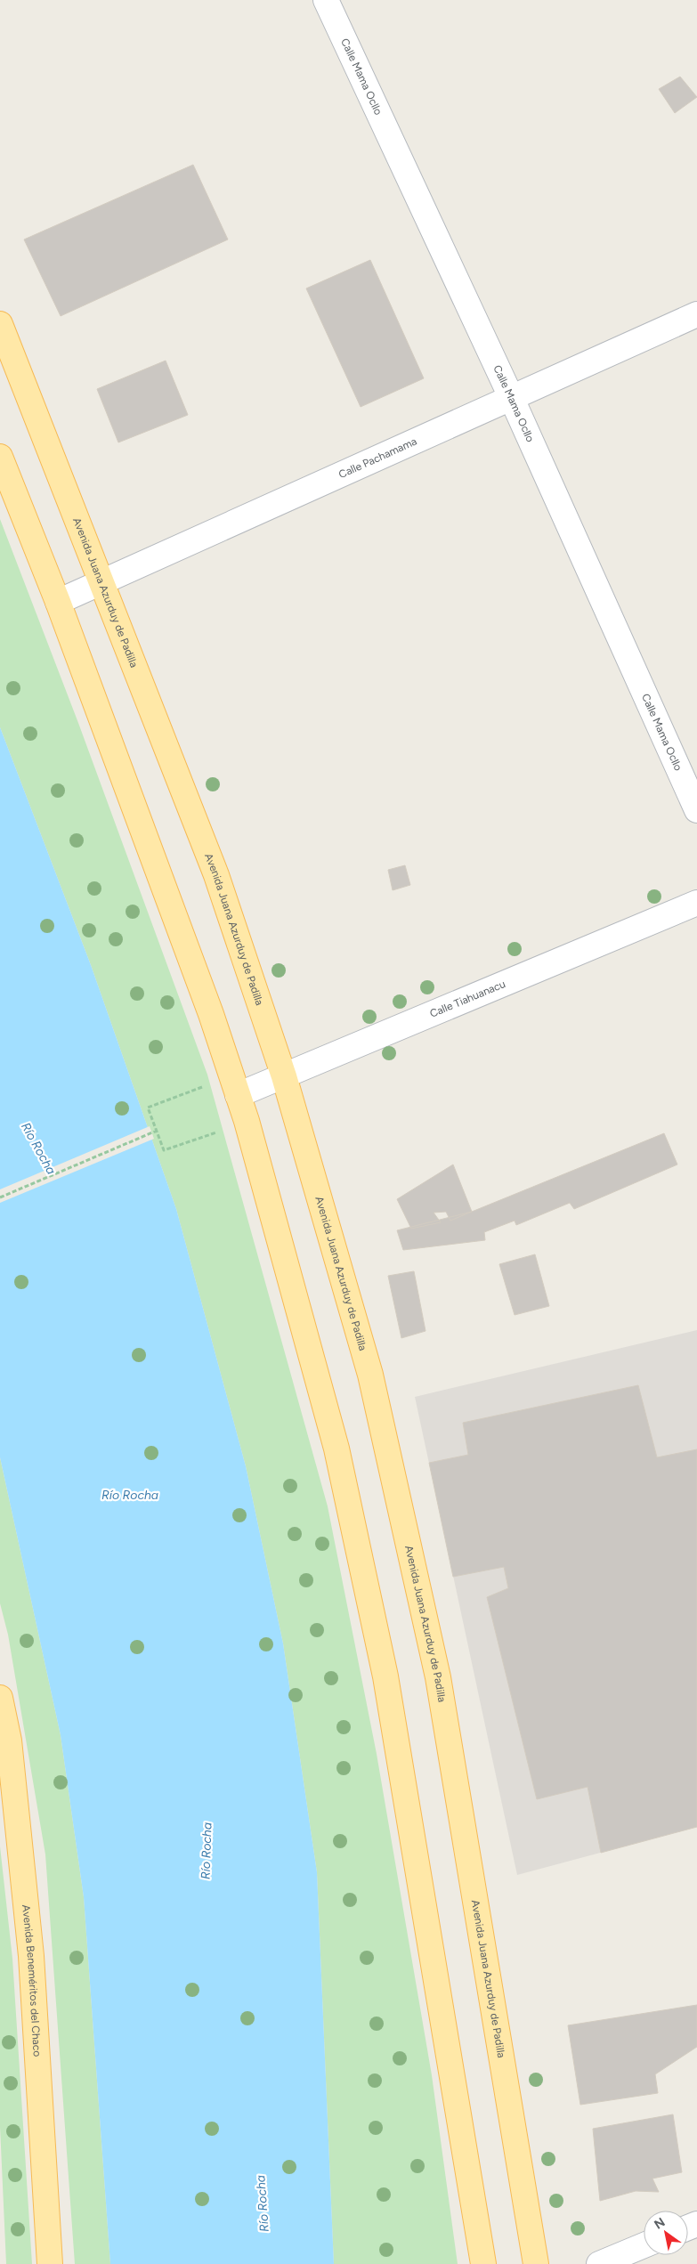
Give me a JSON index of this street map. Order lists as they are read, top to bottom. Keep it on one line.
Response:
{"streets":{"main road":["Avenida Juana Azurduy de Padilla","Avenida Beneméritos del Chaco"],"street":["Calle Mama Ocllo","Calle Pachamama","Calle Tiahuanacu"]},"crossings":[["Calle Mama Ocllo","Calle Pachamama"],["Calle Pachamama","Avenida Juana Azurduy de Padilla"],["Avenida Juana Azurduy de Padilla","Calle Tiahuanacu"]],"water":["Río Rocha"],"north":"top left"}
